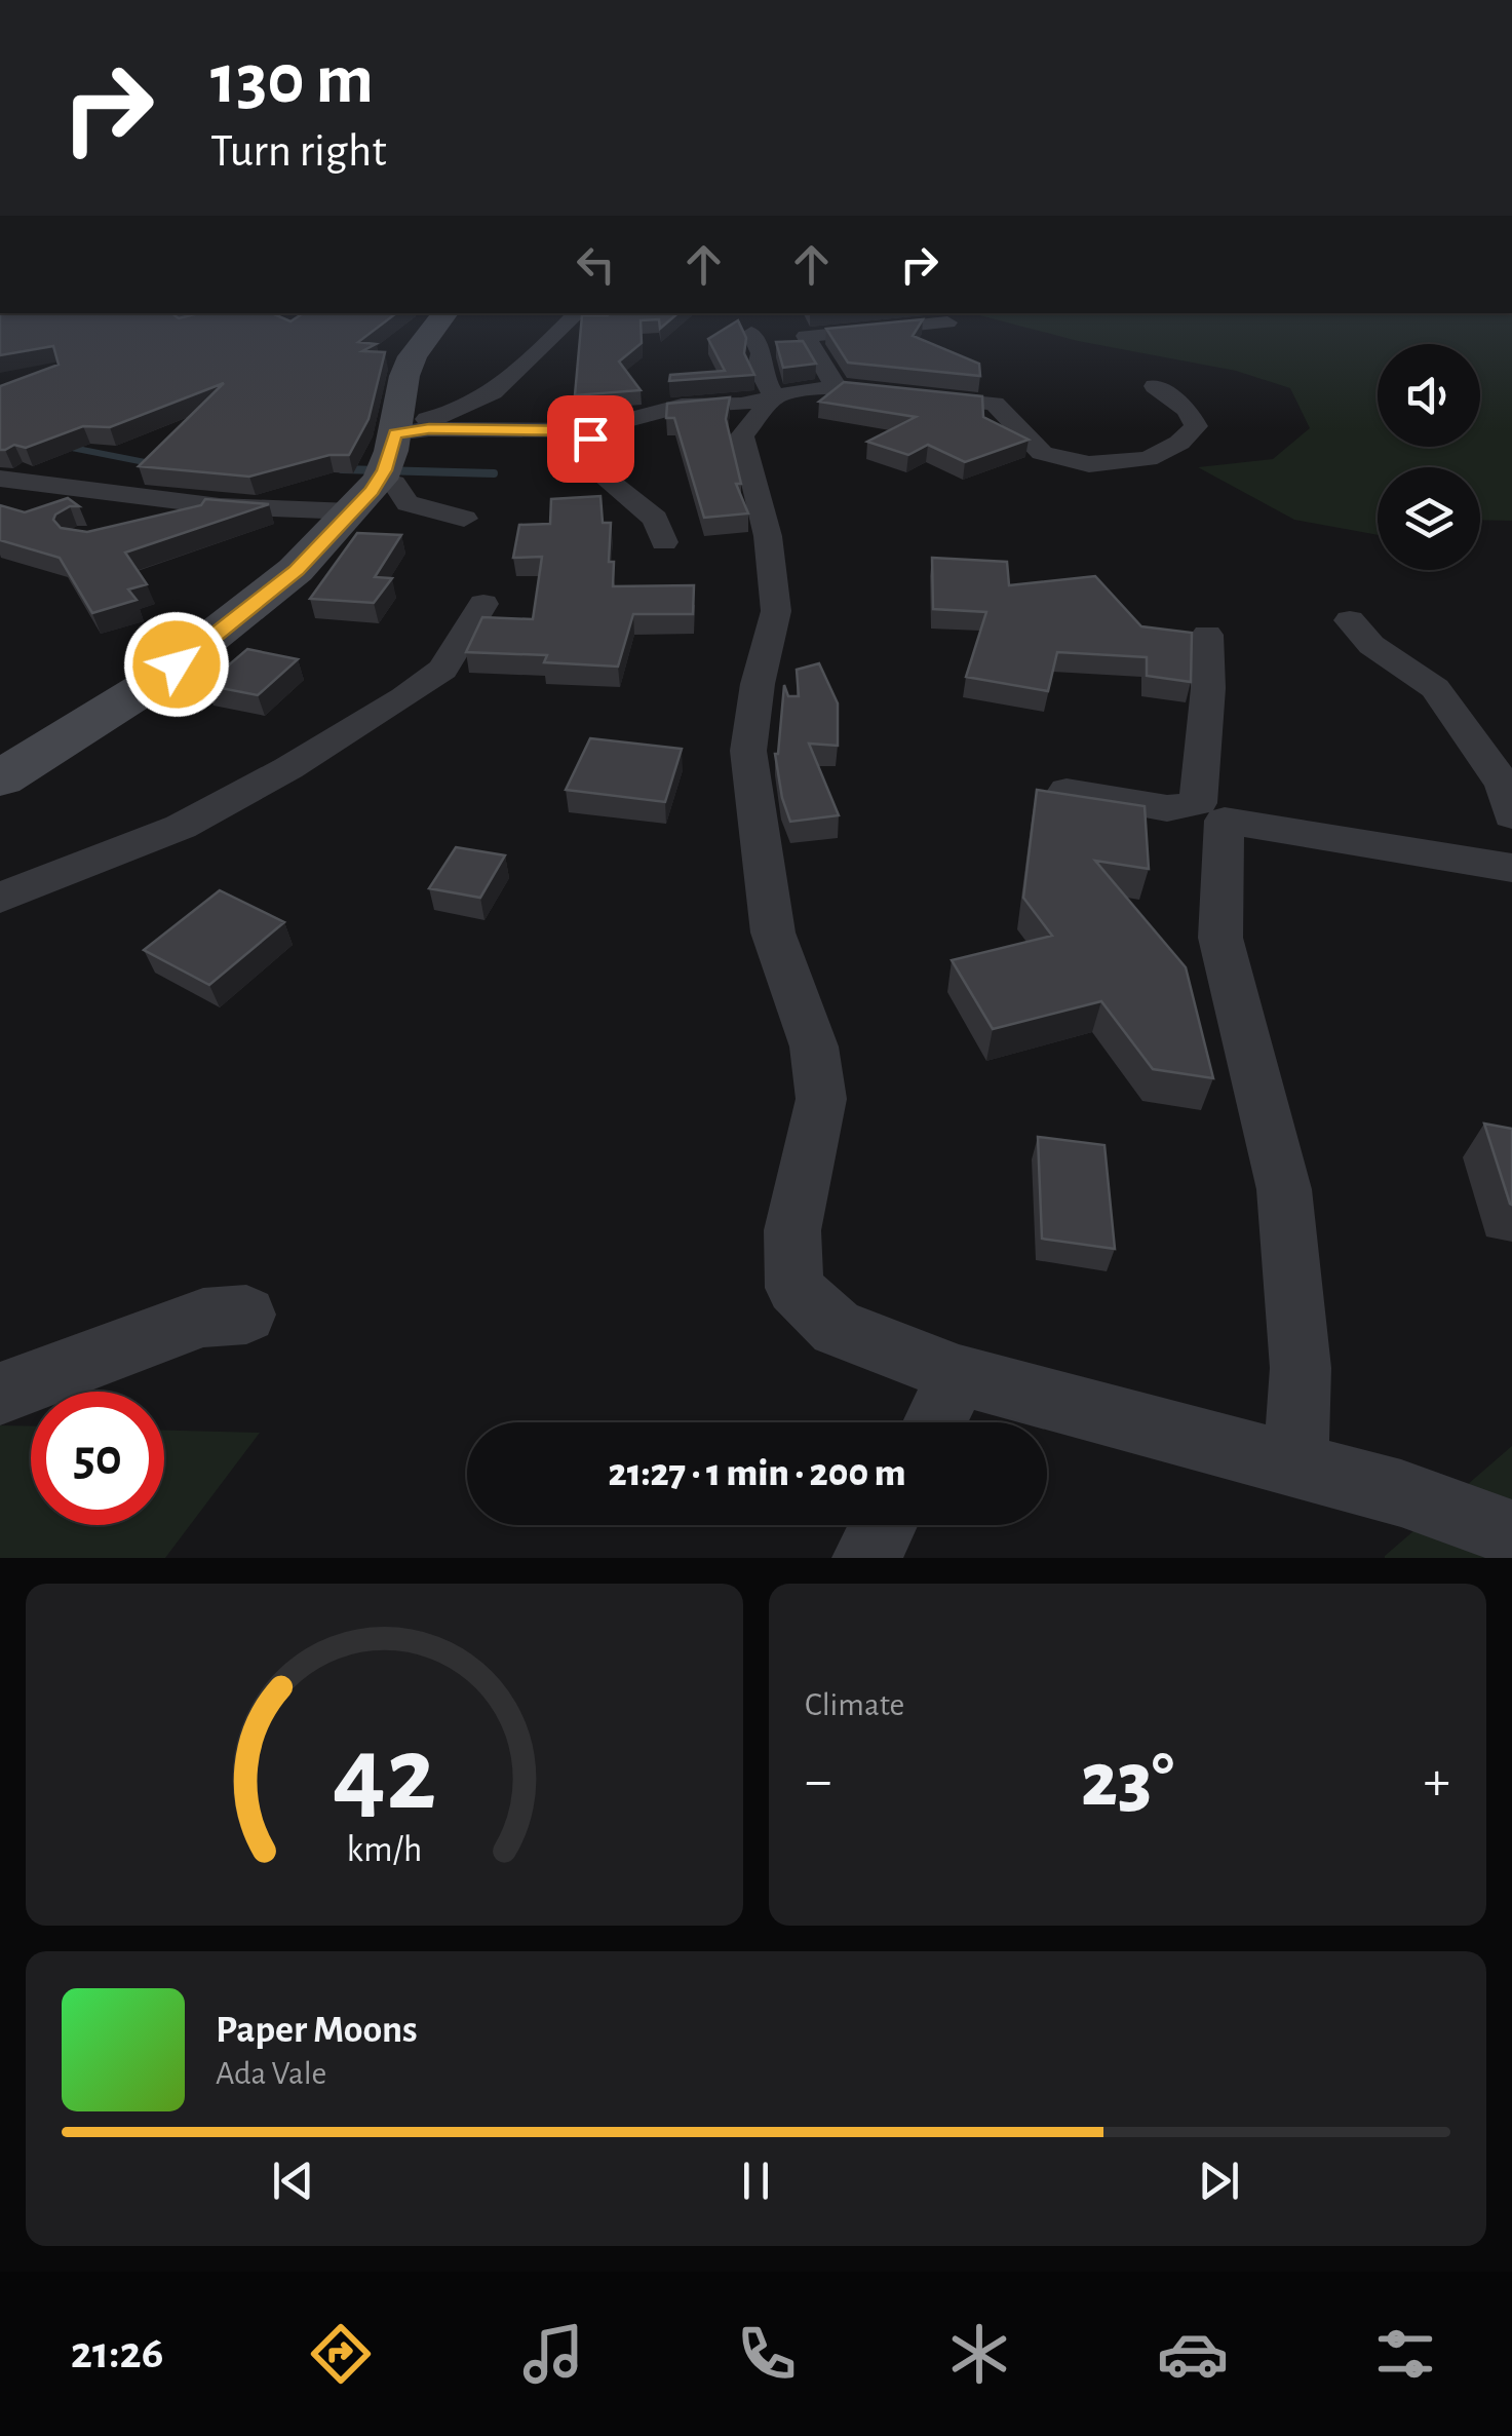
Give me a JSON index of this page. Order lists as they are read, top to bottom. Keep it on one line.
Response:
{"page":{"turn":["130 m","Turn right"],"limit":"50","trip":"21:27 · 1 min · 200 m","tile":"Climate","heat":["−","23°","+"],"song":["Paper Moons","Ada Vale"],"tabs":"21:26","gauge":["42","km/h"]}}
